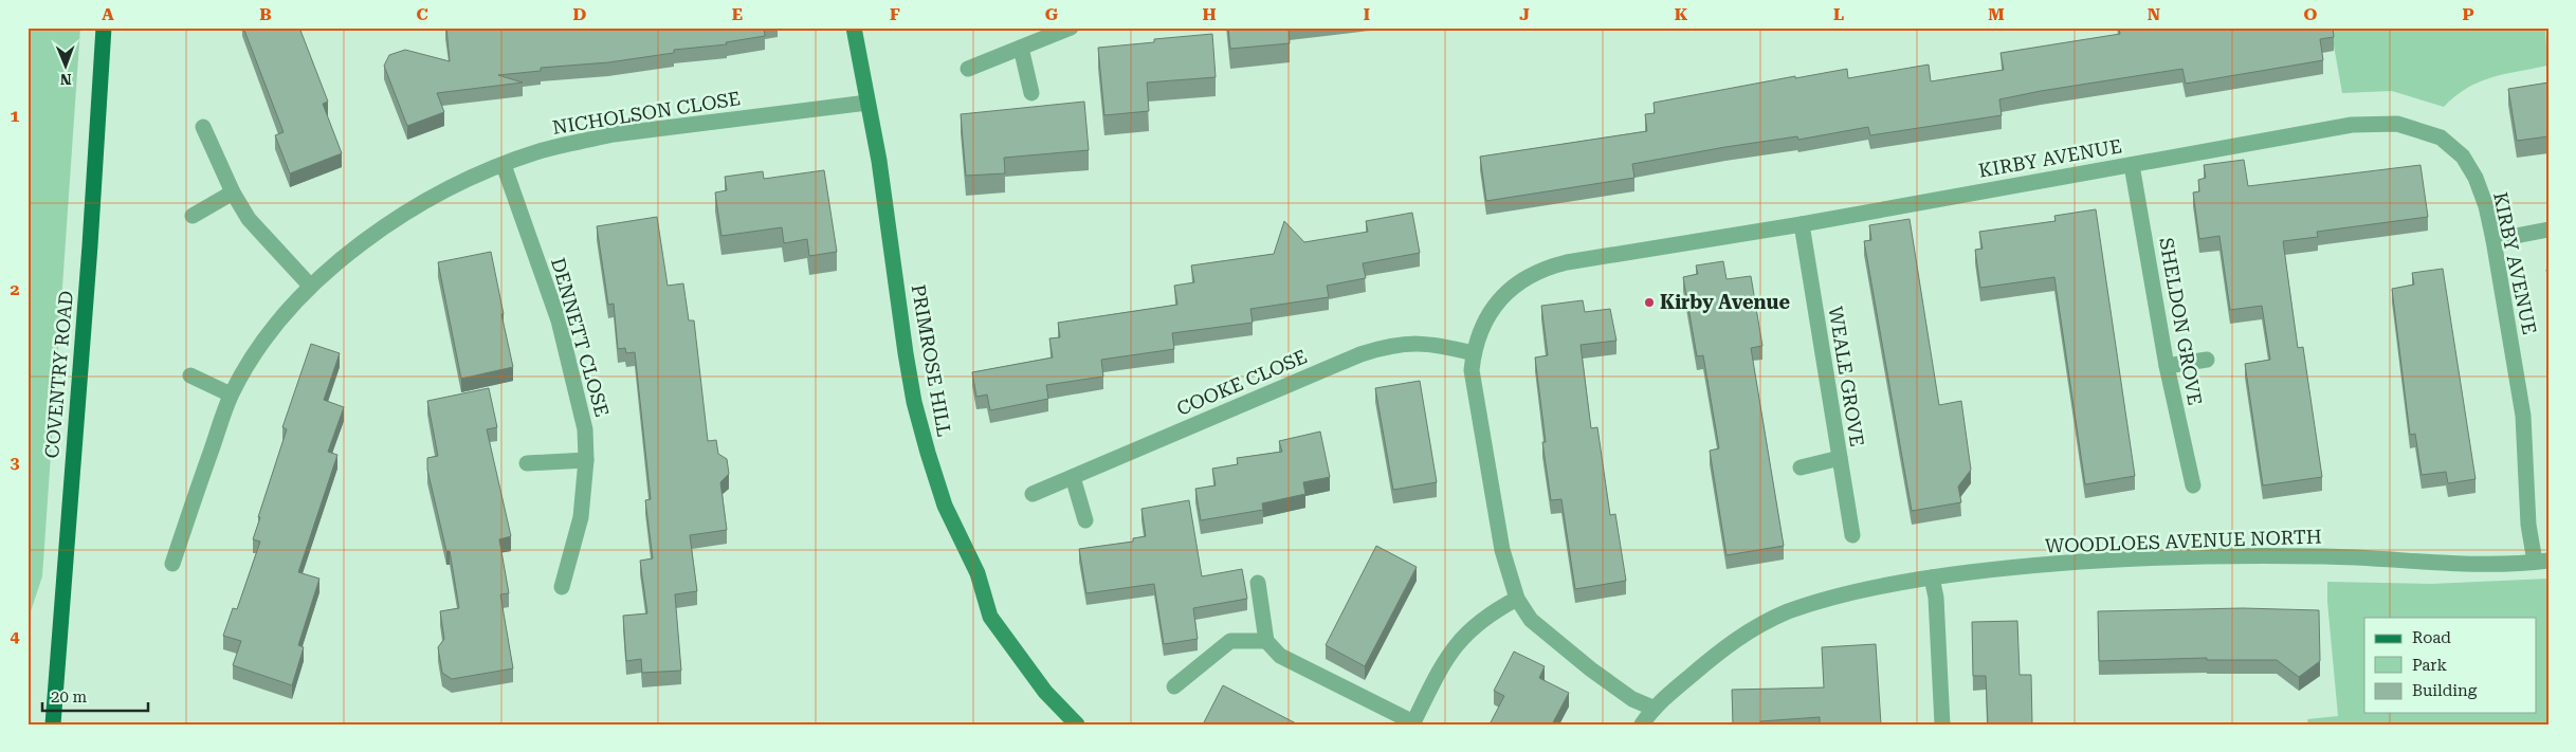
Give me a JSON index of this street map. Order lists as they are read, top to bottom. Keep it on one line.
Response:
{"streets":{"main road":["COVENTRY ROAD"],"street":["NICHOLSON CLOSE","KIRBY AVENUE","SHELDON GROVE","DENNETT CLOSE","PRIMROSE HILL","WEALE GROVE","COOKE CLOSE","WOODLOES AVENUE NORTH"]},"crossings":[["NICHOLSON CLOSE","DENNETT CLOSE"],["NICHOLSON CLOSE","PRIMROSE HILL"],["KIRBY AVENUE","SHELDON GROVE"],["KIRBY AVENUE","WEALE GROVE"],["KIRBY AVENUE","COOKE CLOSE"],["KIRBY AVENUE","WOODLOES AVENUE NORTH"]],"places":["Kirby Avenue"],"legend":["Road","Park","Building"],"scale_bar":"20 m","north":"bottom","grid":{"columns":["A","B","C","D","E","F","G","H","I","J","K","L","M","N","O","P"],"rows":["1","2","3","4"]}}
